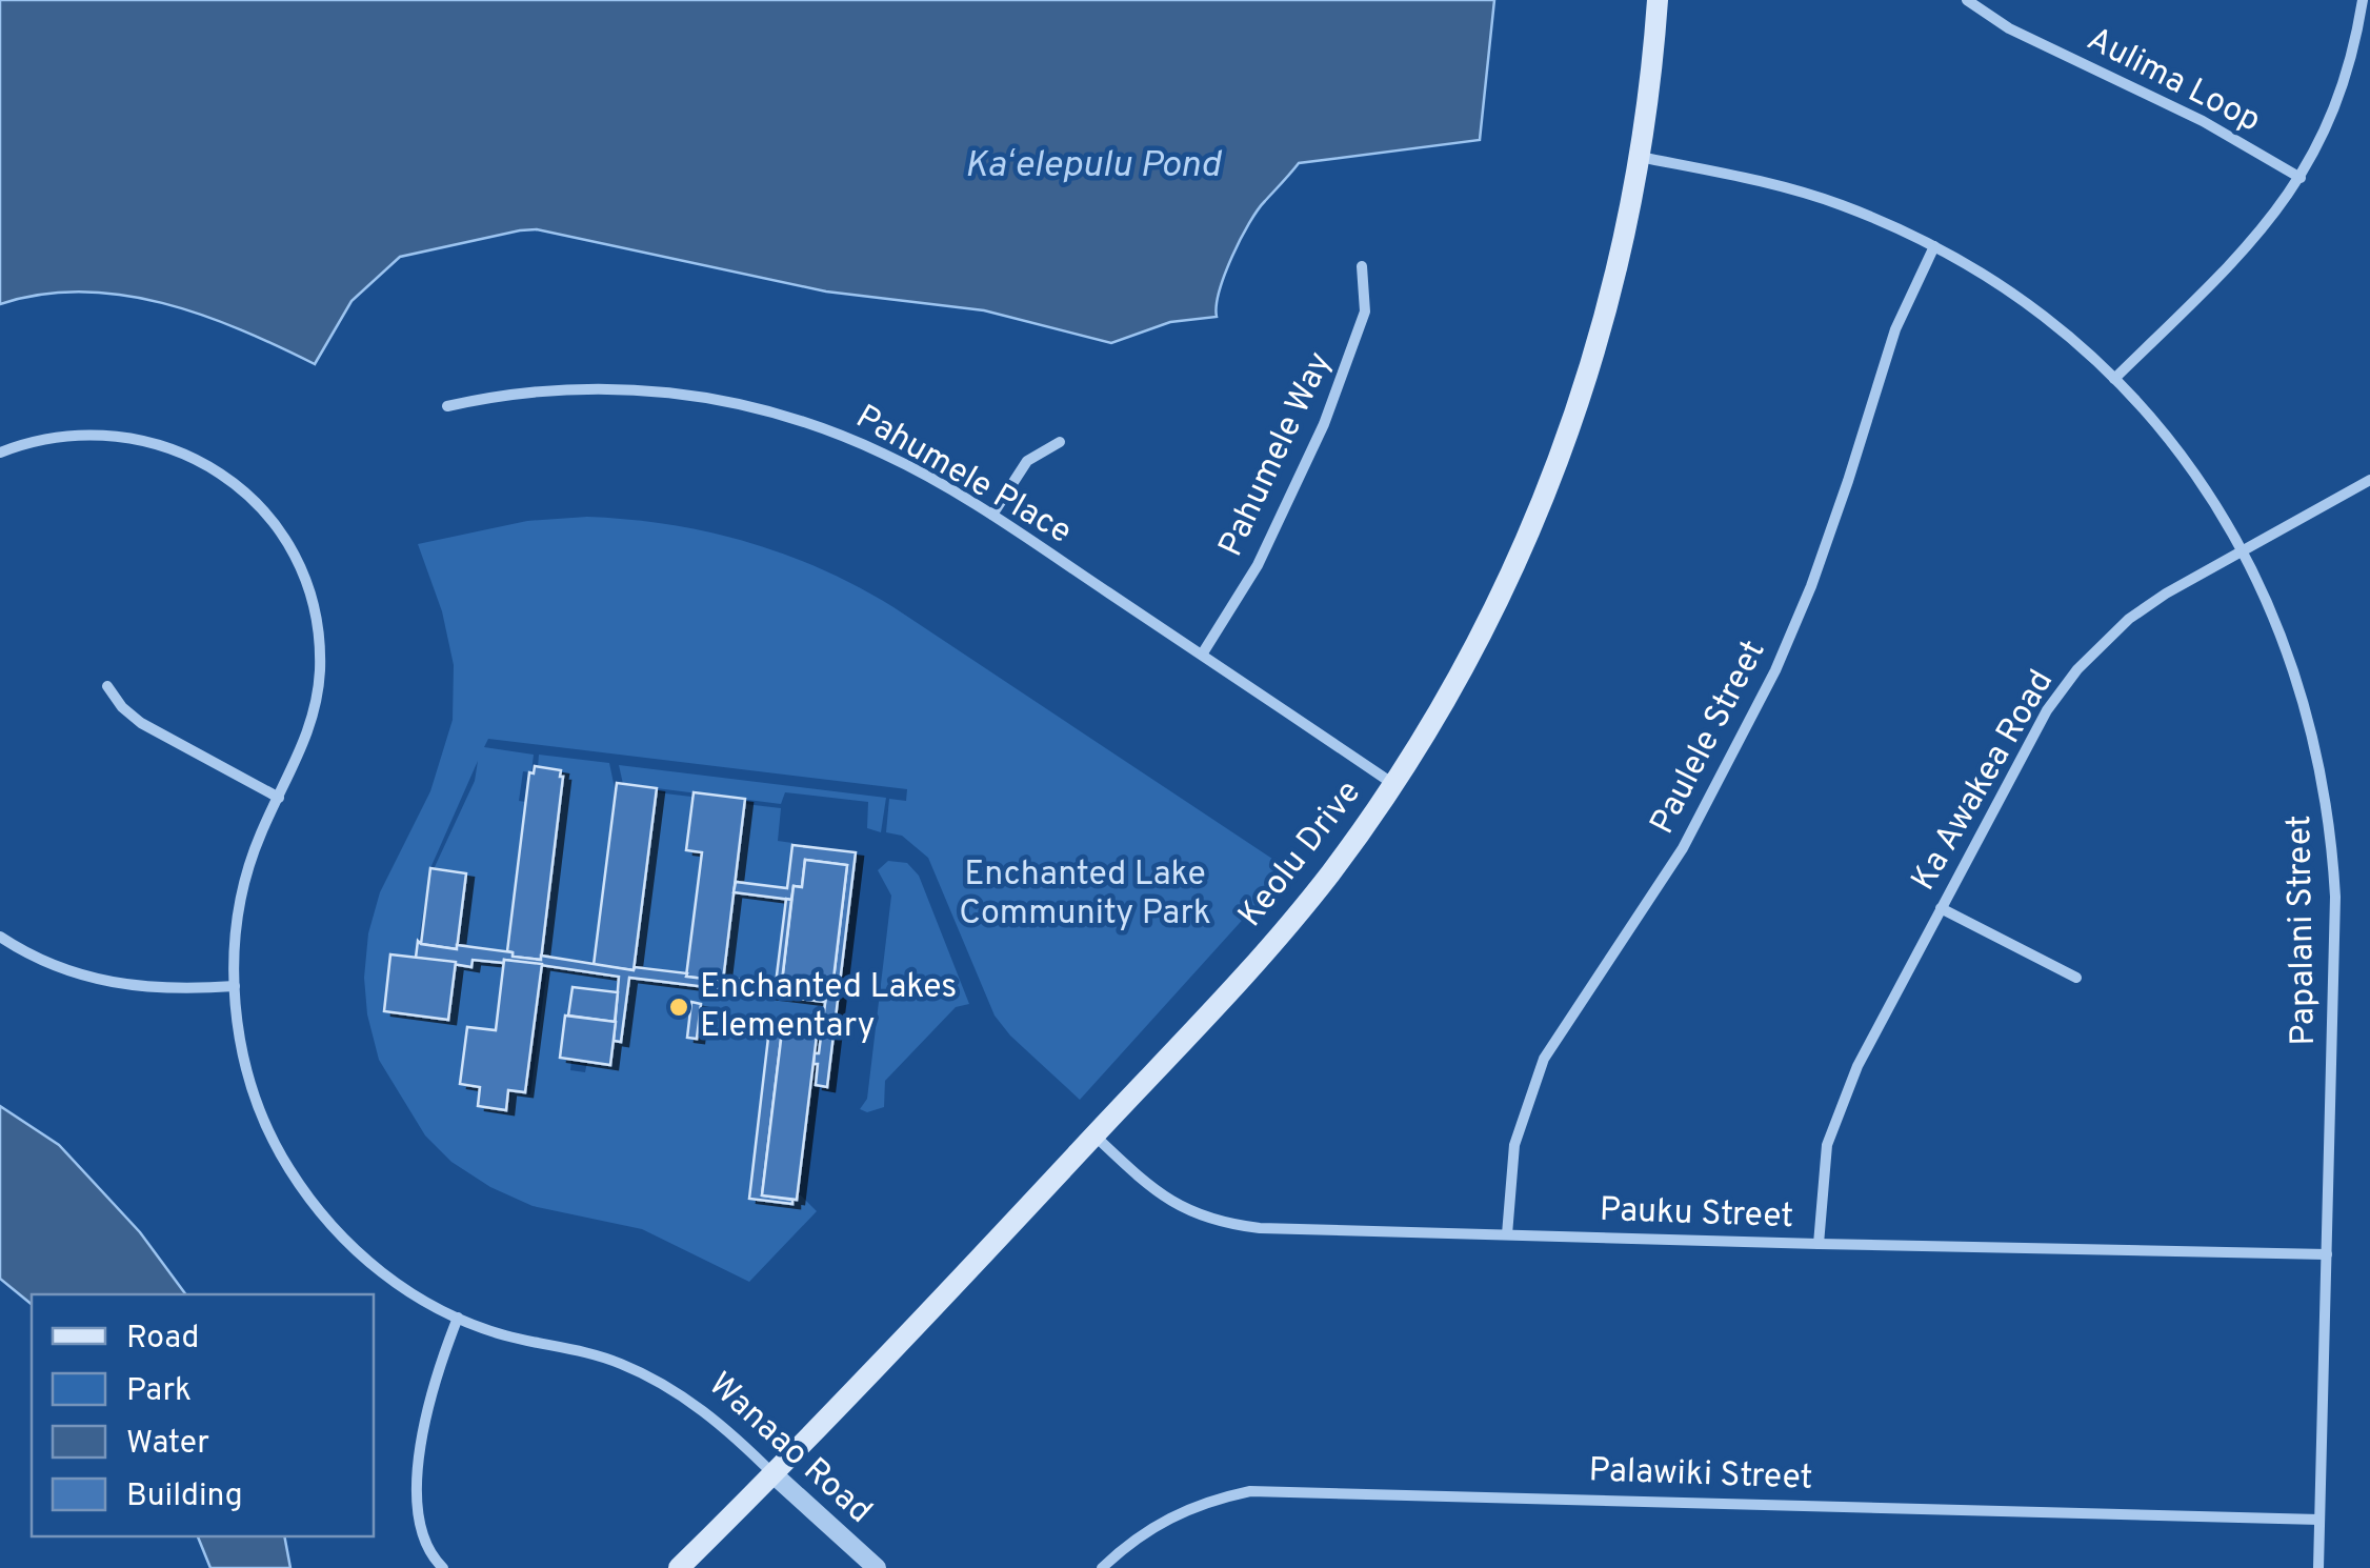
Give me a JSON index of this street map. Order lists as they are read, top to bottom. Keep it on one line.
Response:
{"streets":{"main road":["Keolu Drive"],"street":["Aulima Loop","Pahumele Way","Pahumele Place","Paulele Street","Ka Awakea Road","Papalani Street","Pauku Street","Wanaao Road","Palawiki Street"]},"crossings":[["Pahumele Way","Pahumele Place"],["Pahumele Place","Keolu Drive"],["Paulele Street","Papalani Street"],["Paulele Street","Pauku Street"],["Ka Awakea Road","Papalani Street"],["Ka Awakea Road","Pauku Street"],["Keolu Drive","Papalani Street"],["Keolu Drive","Pauku Street"],["Keolu Drive","Wanaao Road"],["Papalani Street","Pauku Street"],["Papalani Street","Palawiki Street"]],"water":["Kaʻelepulu Pond"],"parks":["Enchanted Lake Community Park"],"places":["Enchanted Lakes Elementary"],"legend":["Road","Park","Water","Building"]}
